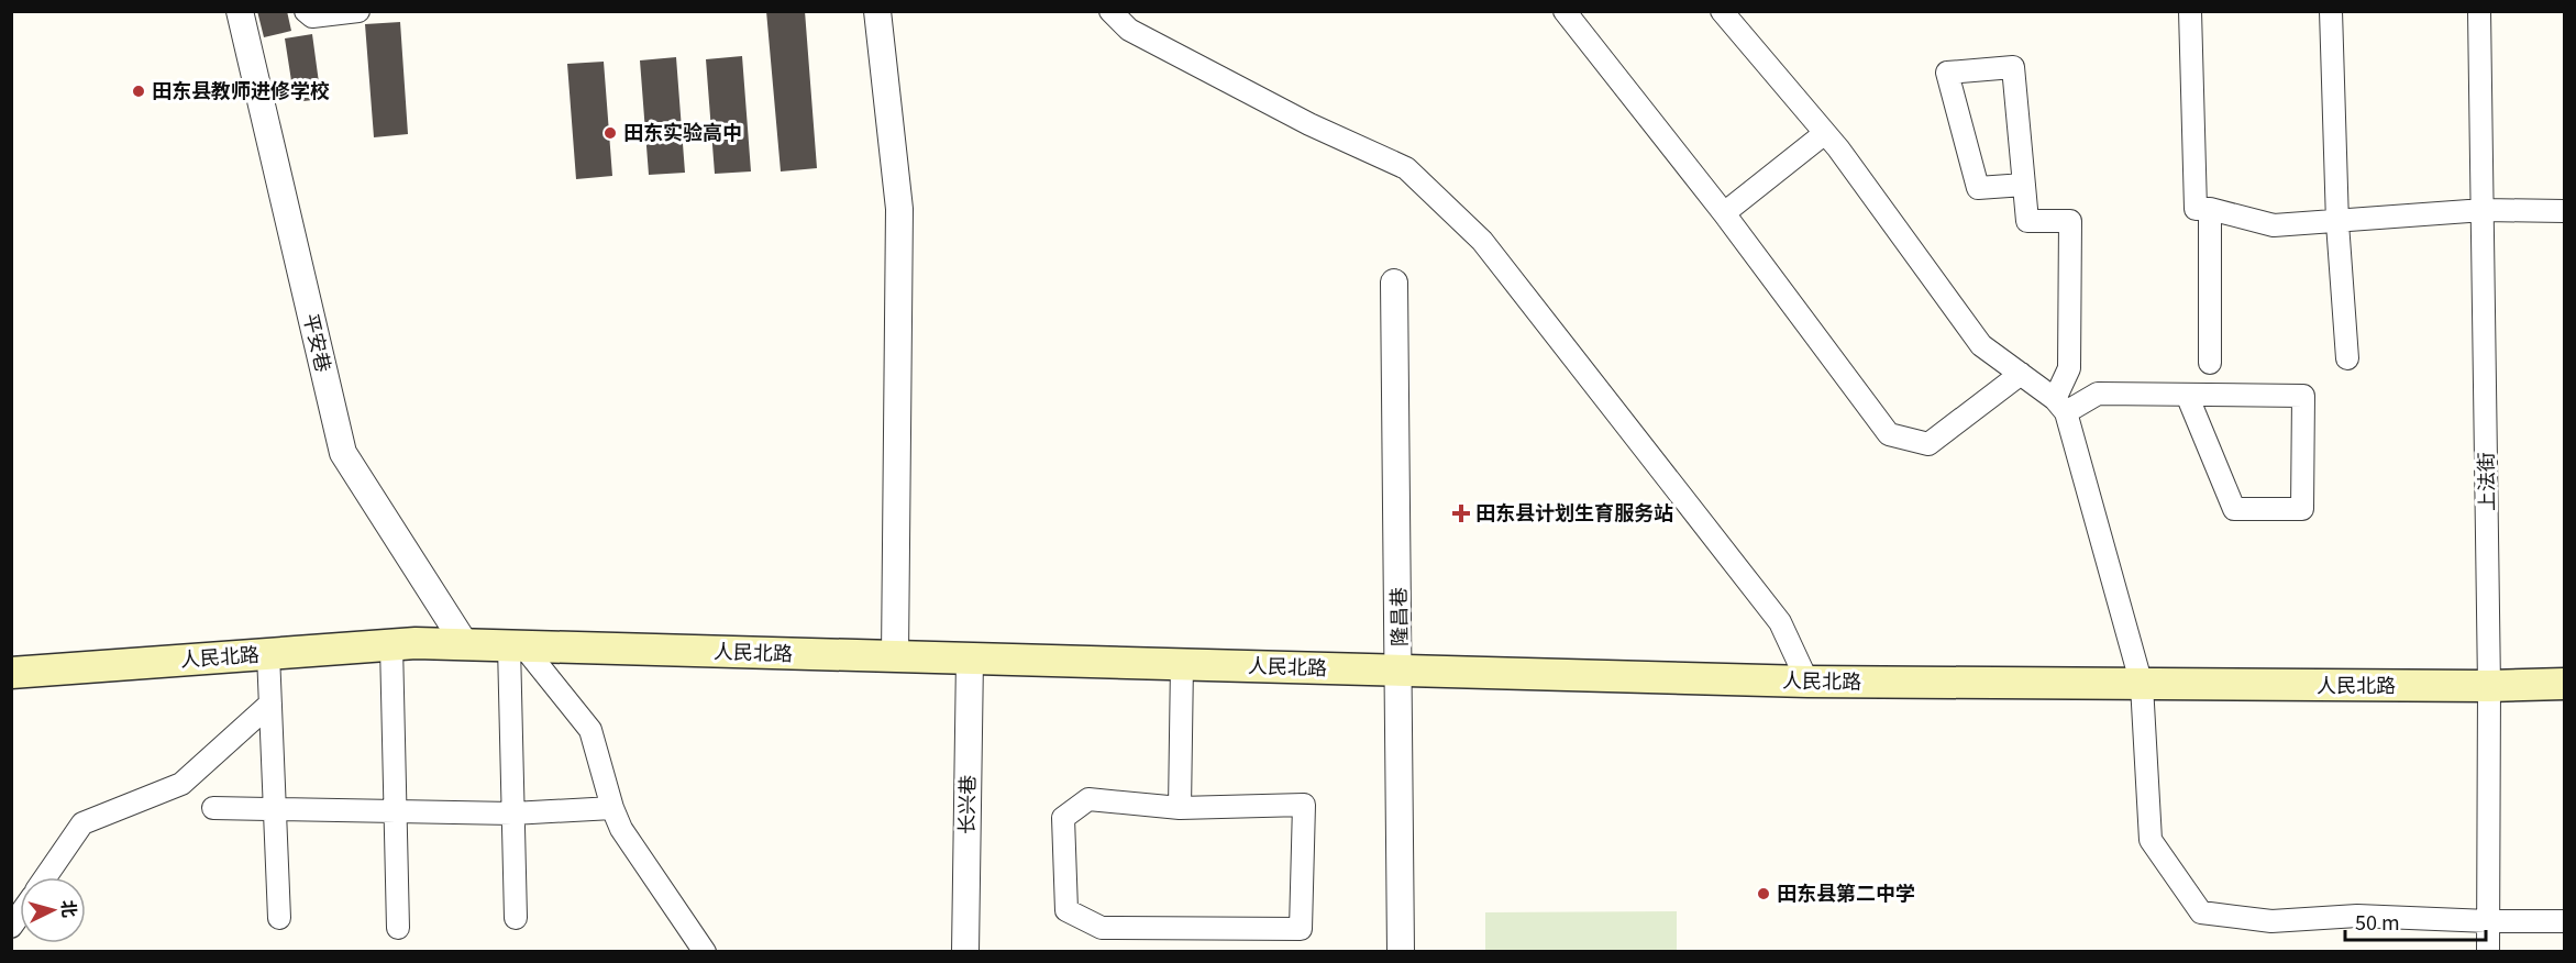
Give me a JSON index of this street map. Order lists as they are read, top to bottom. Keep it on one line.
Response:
{"streets":{"main road":["人民北路"],"street":["平安巷","上法街","隆昌巷","长兴巷"]},"crossings":[["平安巷","人民北路"],["上法街","人民北路"],["隆昌巷","人民北路"],["人民北路","长兴巷"]],"places":{"other":["田东县教师进修学校","田东实验高中","田东县第二中学"],"health":["田东县计划生育服务站"]},"scale_bar":"50 m","north":"right"}
